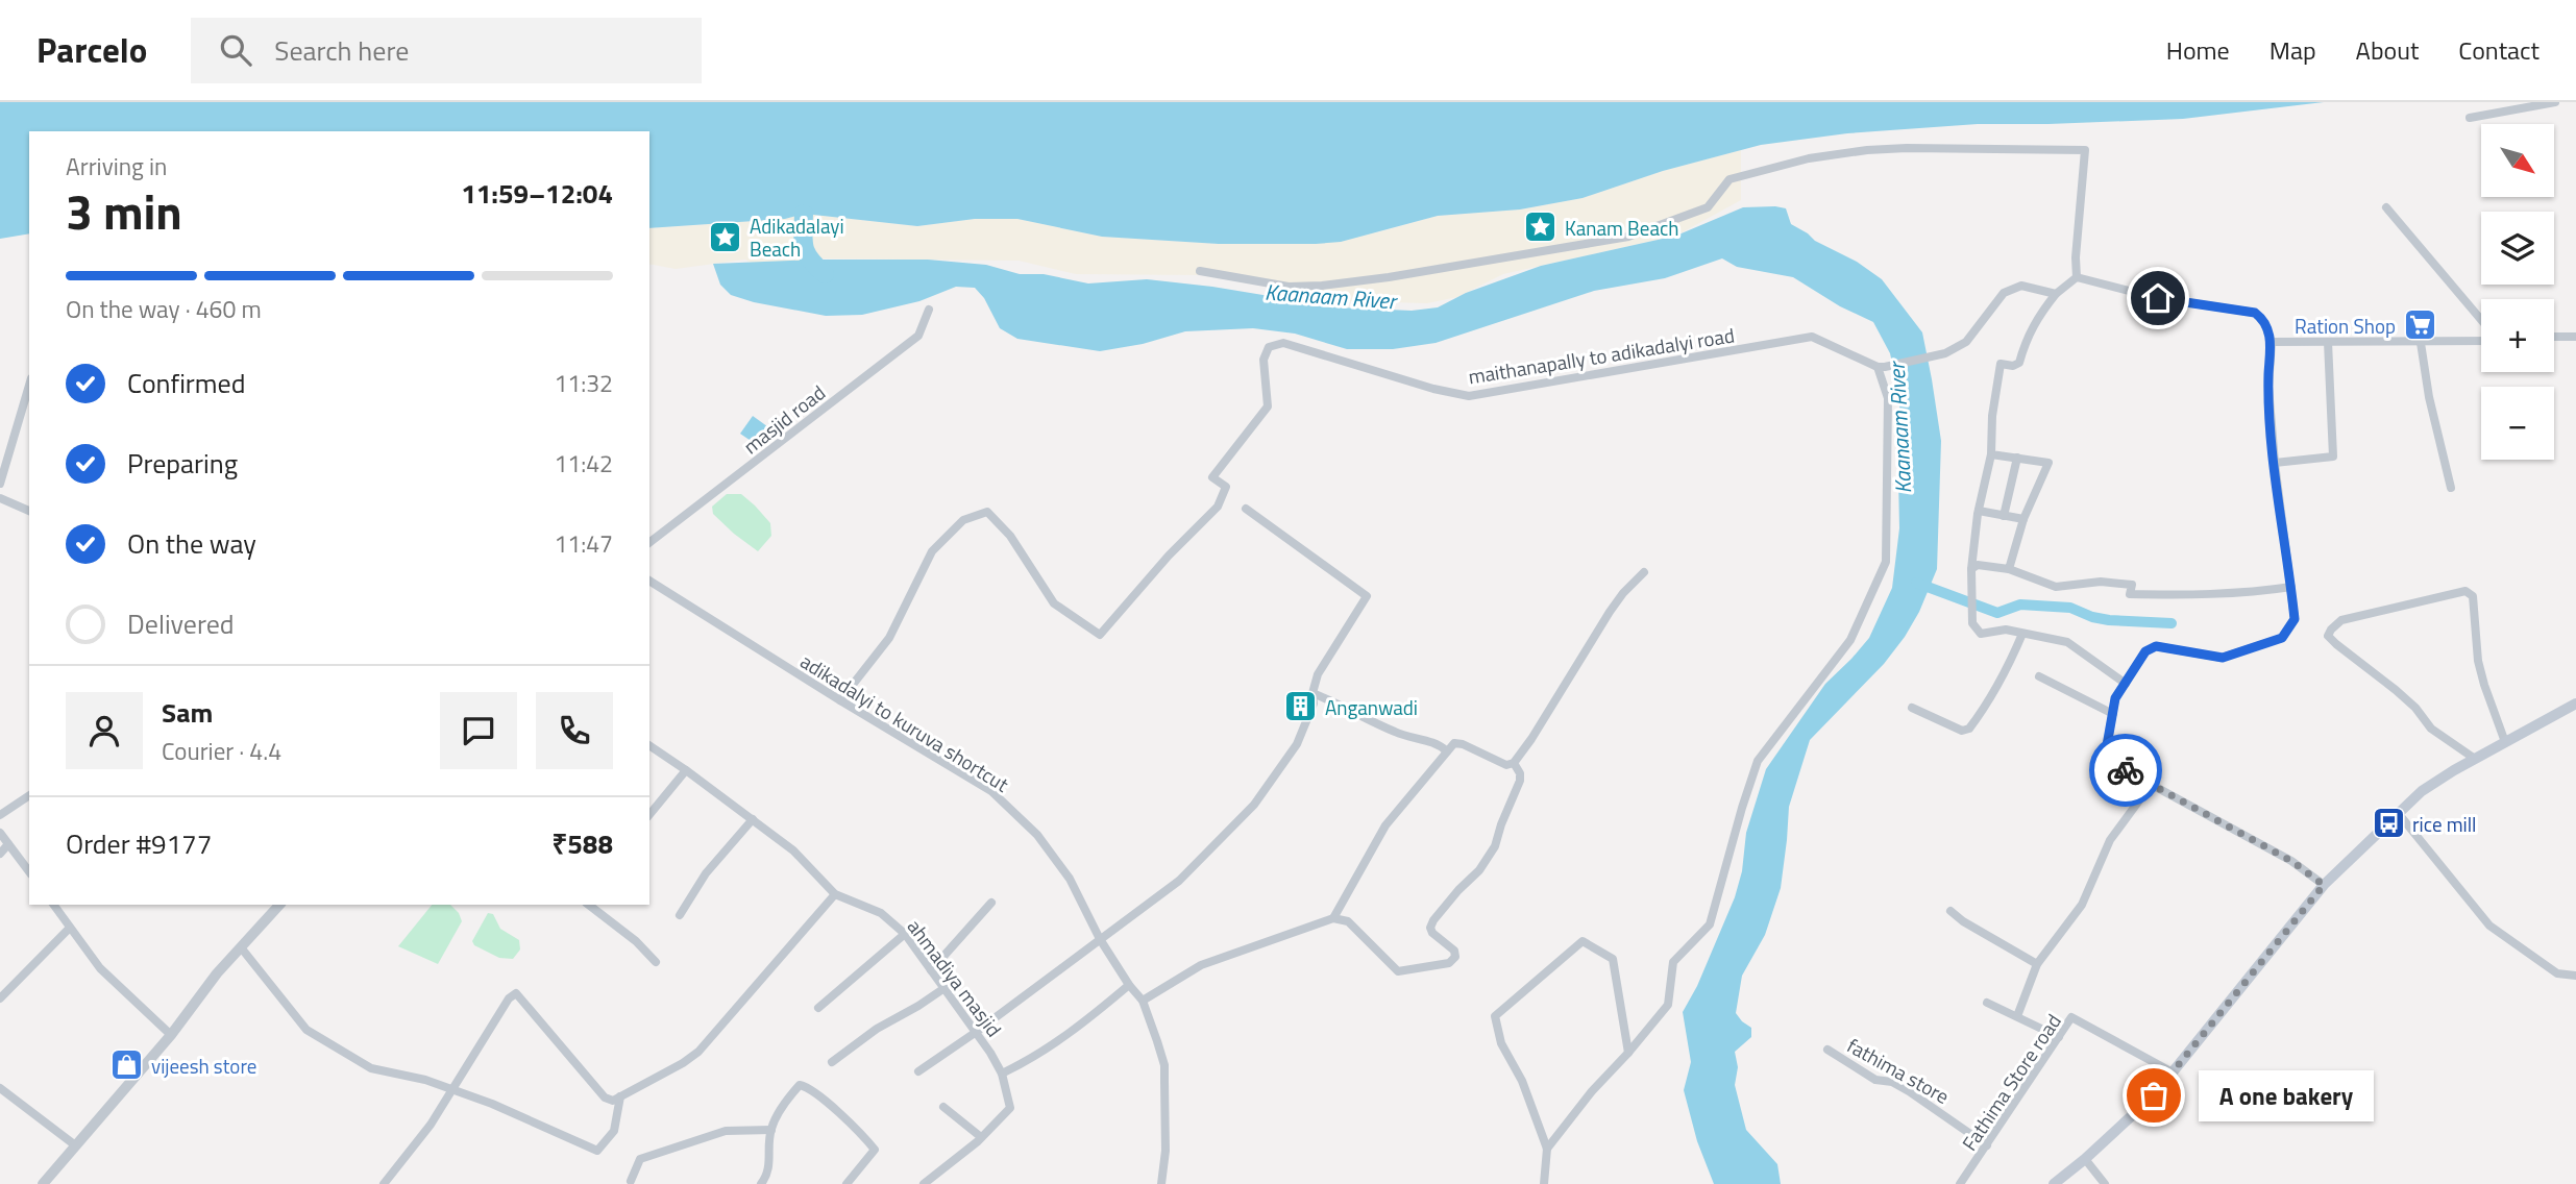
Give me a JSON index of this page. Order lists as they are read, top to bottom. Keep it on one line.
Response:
{"streets":{"street":["maithanapally to adikadalyi road","masjid road","adikadalyi to kuruva shortcut","ahmadiya masjid","fathima store","Fathima Store road"]},"crossings":[["maithanapally to adikadalyi road","adikadalyi to kuruva shortcut"],["fathima store","Fathima Store road"]],"water":["Kaanaam River"],"places":{"place":["Kanam Beach","Adikadalayi Beach"],"supermarket":["Ration Shop"],"building":["Anganwadi"],"bus stop":["rice mill"],"shop":["vijeesh store"],"other":["A one bakery"]},"north":"bottom right","page":{"header":"Parcelo","search":"Search here","nav":["Home","Map","About","Contact"],"map_buttons":["+","−"],"heading":["3 min","Arriving in","11:59–12:04"],"panel":["Sam","Courier · 4.4","Order #9177","₹588"],"bar":"On the way · 460 m","list":[["Confirmed","11:32"],["Preparing","11:42"],["On the way","11:47"],"Delivered"],"bubble":"A one bakery"}}
